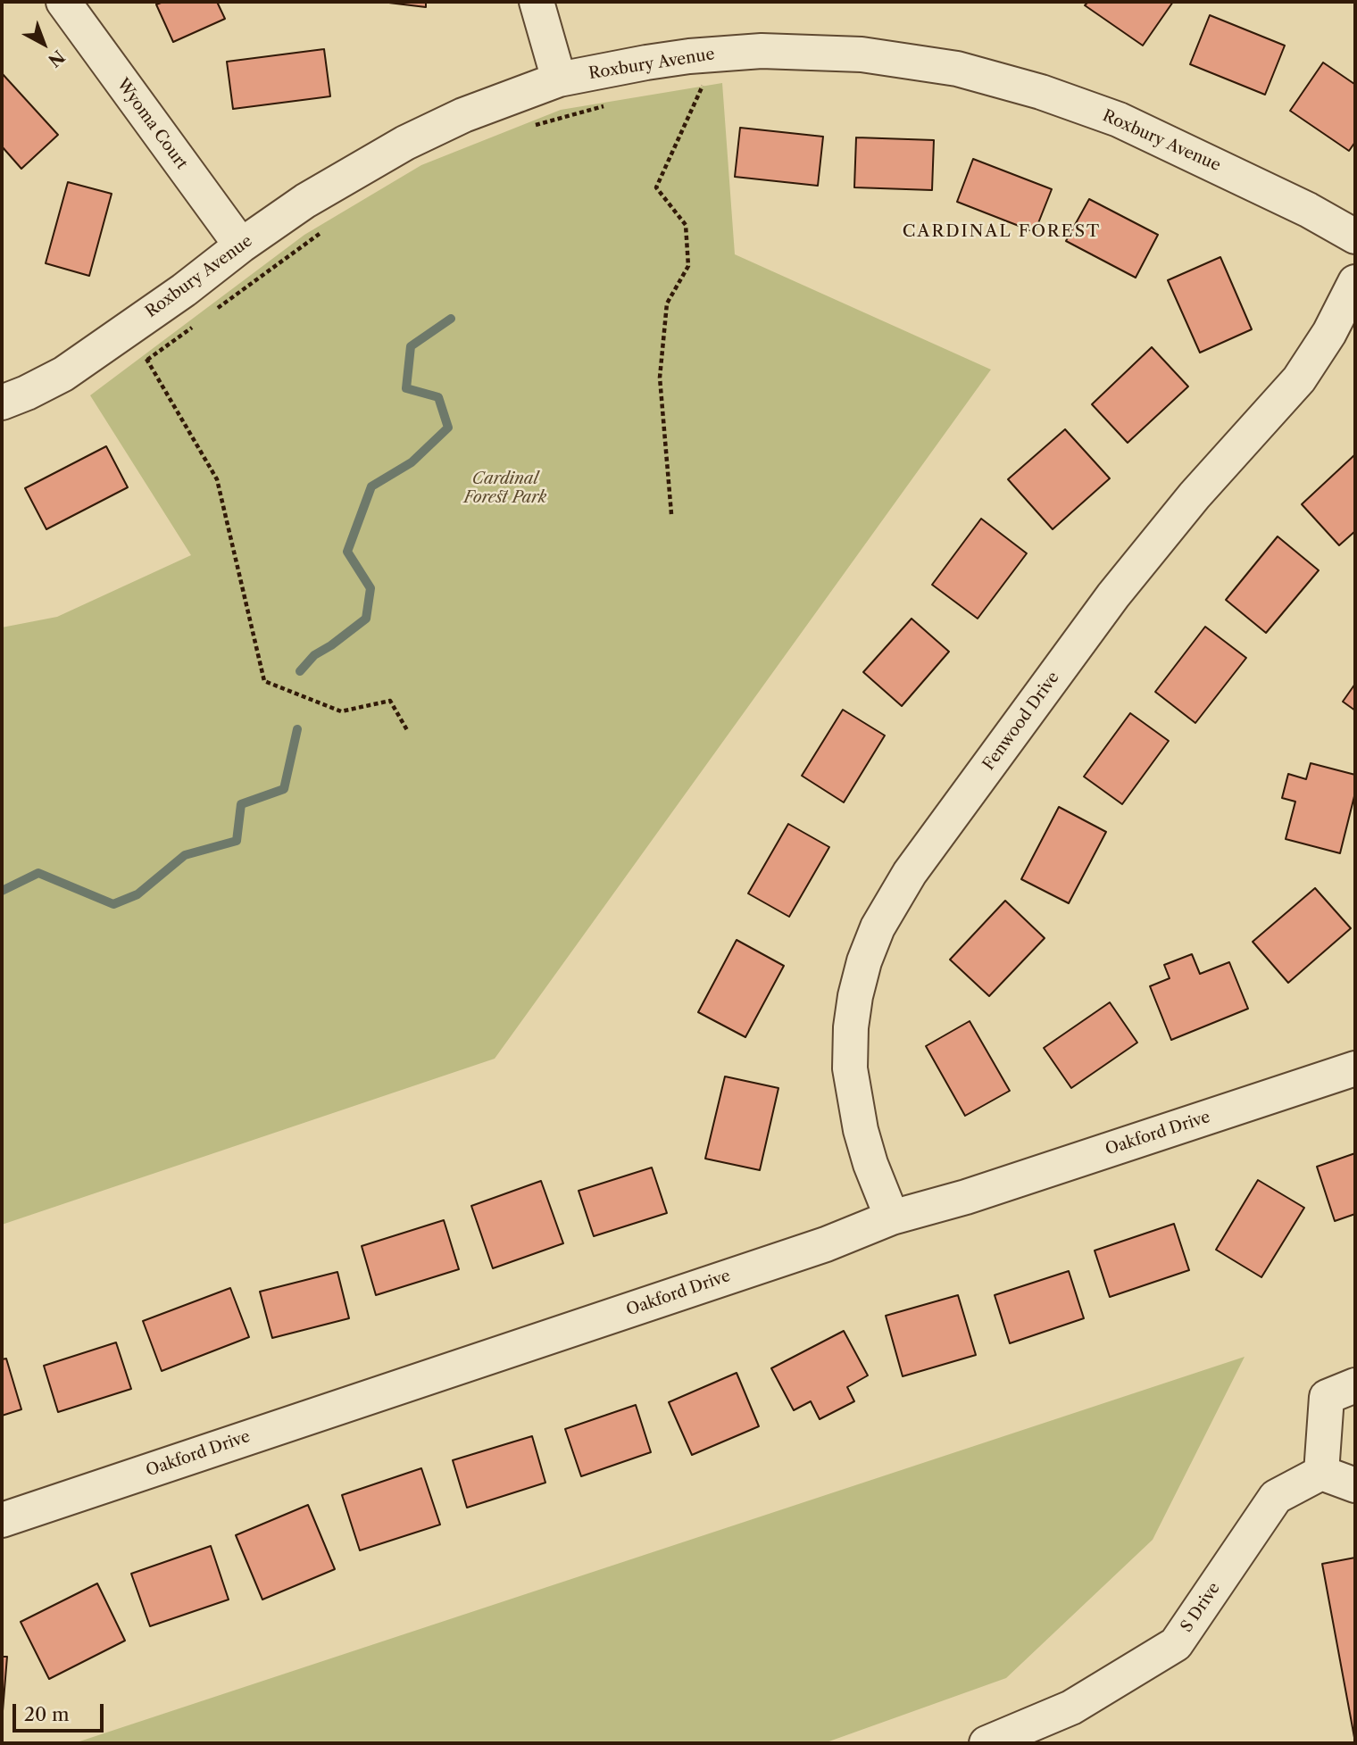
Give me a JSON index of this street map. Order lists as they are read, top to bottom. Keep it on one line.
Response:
{"streets":{"street":["Roxbury Avenue","Wyoma Court","Fenwood Drive","Oakford Drive","S Drive"]},"crossings":[["Roxbury Avenue","Wyoma Court"],["Fenwood Drive","Oakford Drive"]],"districts":["CARDINAL FOREST"],"parks":["Cardinal Forest Park"],"scale_bar":"20 m","north":"bottom right"}
